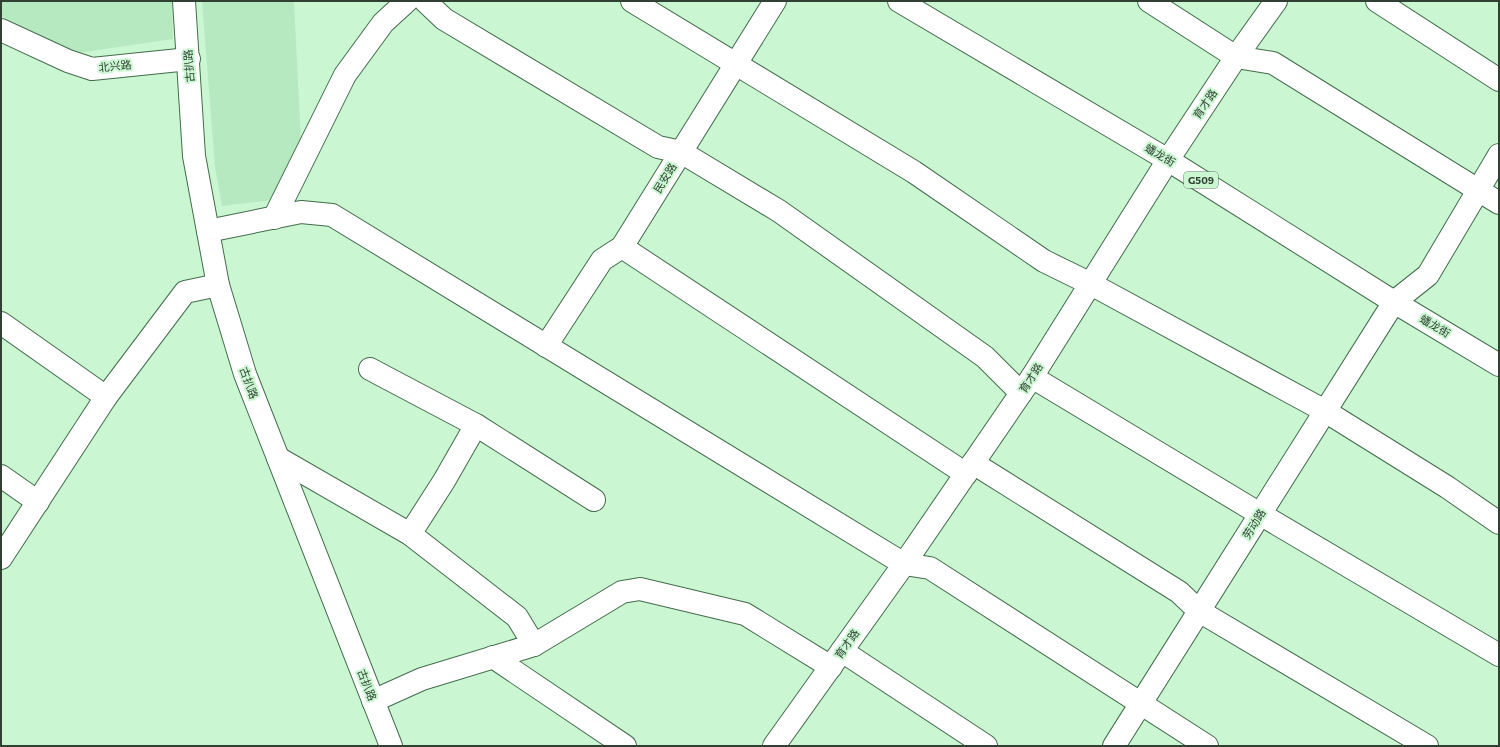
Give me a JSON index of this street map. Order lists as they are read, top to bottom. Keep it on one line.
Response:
{"streets":{"main road":["北兴路","古扒路","育才路","蟠龙街","民安路","G509","劳动路"]},"crossings":[["北兴路","古扒路"],["育才路","蟠龙街"],["蟠龙街","劳动路"]]}
